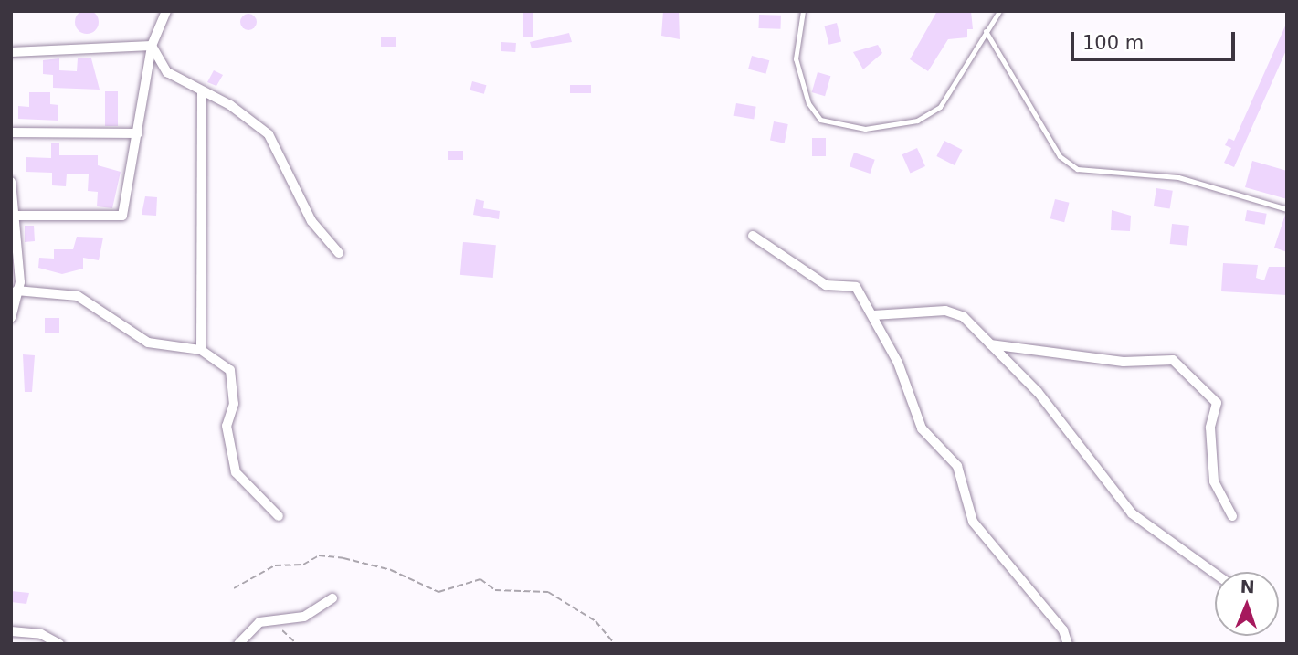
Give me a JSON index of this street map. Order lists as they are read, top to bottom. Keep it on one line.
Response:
{"scale_bar":"100 m","north":"top"}
